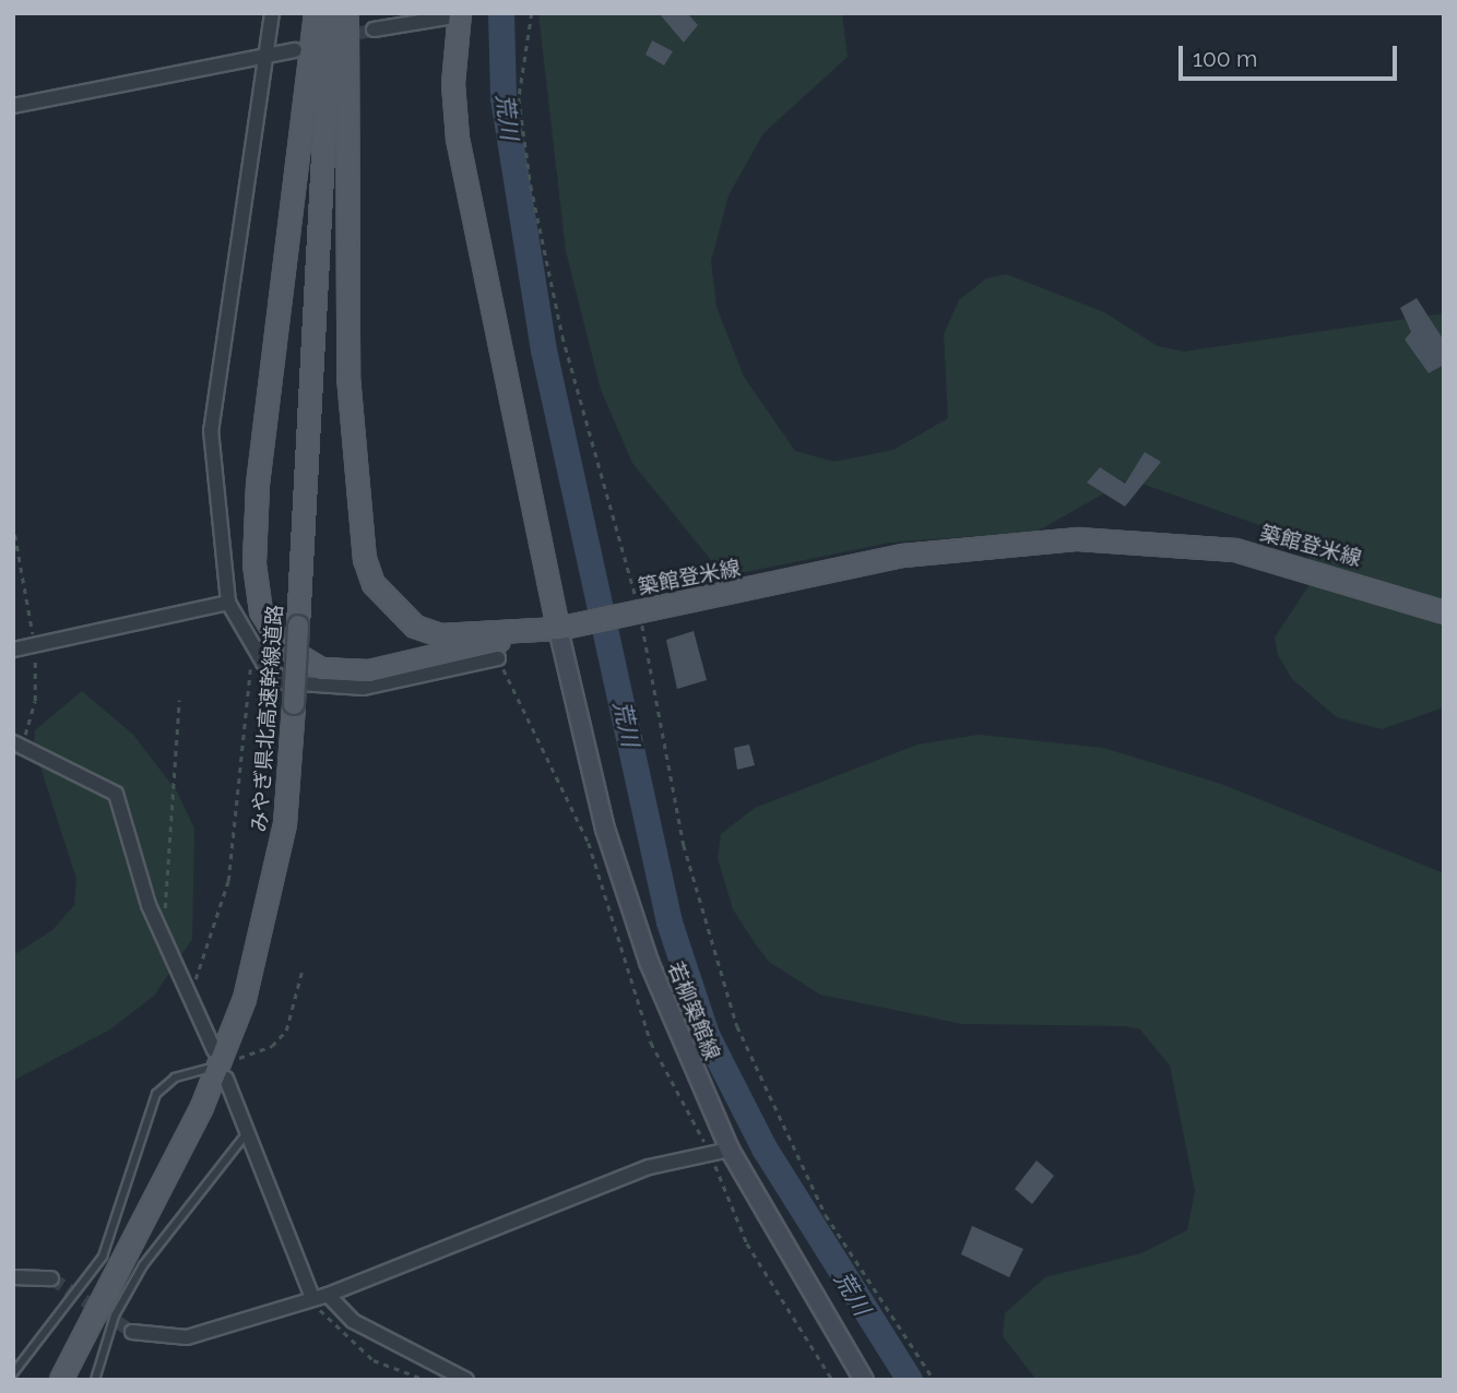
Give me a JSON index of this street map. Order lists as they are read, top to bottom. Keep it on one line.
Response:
{"streets":{"main road":["築館登米線","みやぎ県北高速幹線道路","若柳築館線"]},"crossings":[["築館登米線","若柳築館線"]],"water":["荒川"],"scale_bar":"100 m"}
